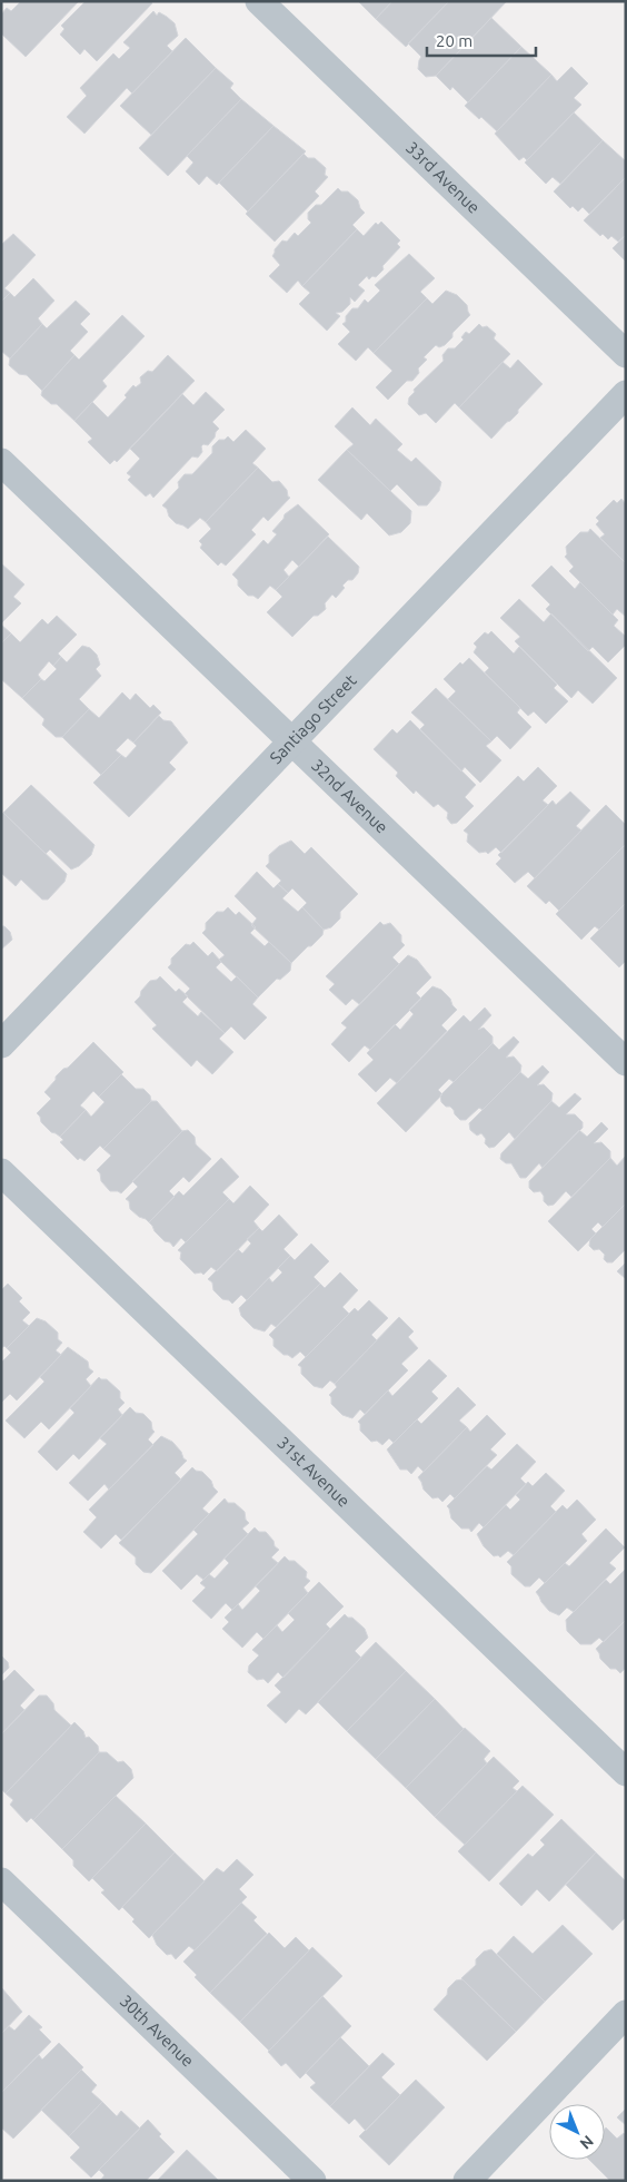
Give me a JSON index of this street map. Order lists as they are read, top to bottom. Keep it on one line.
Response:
{"streets":{"street":["33rd Avenue","Santiago Street","32nd Avenue","31st Avenue","30th Avenue"]},"crossings":[["Santiago Street","32nd Avenue"]],"scale_bar":"20 m","north":"bottom right"}
